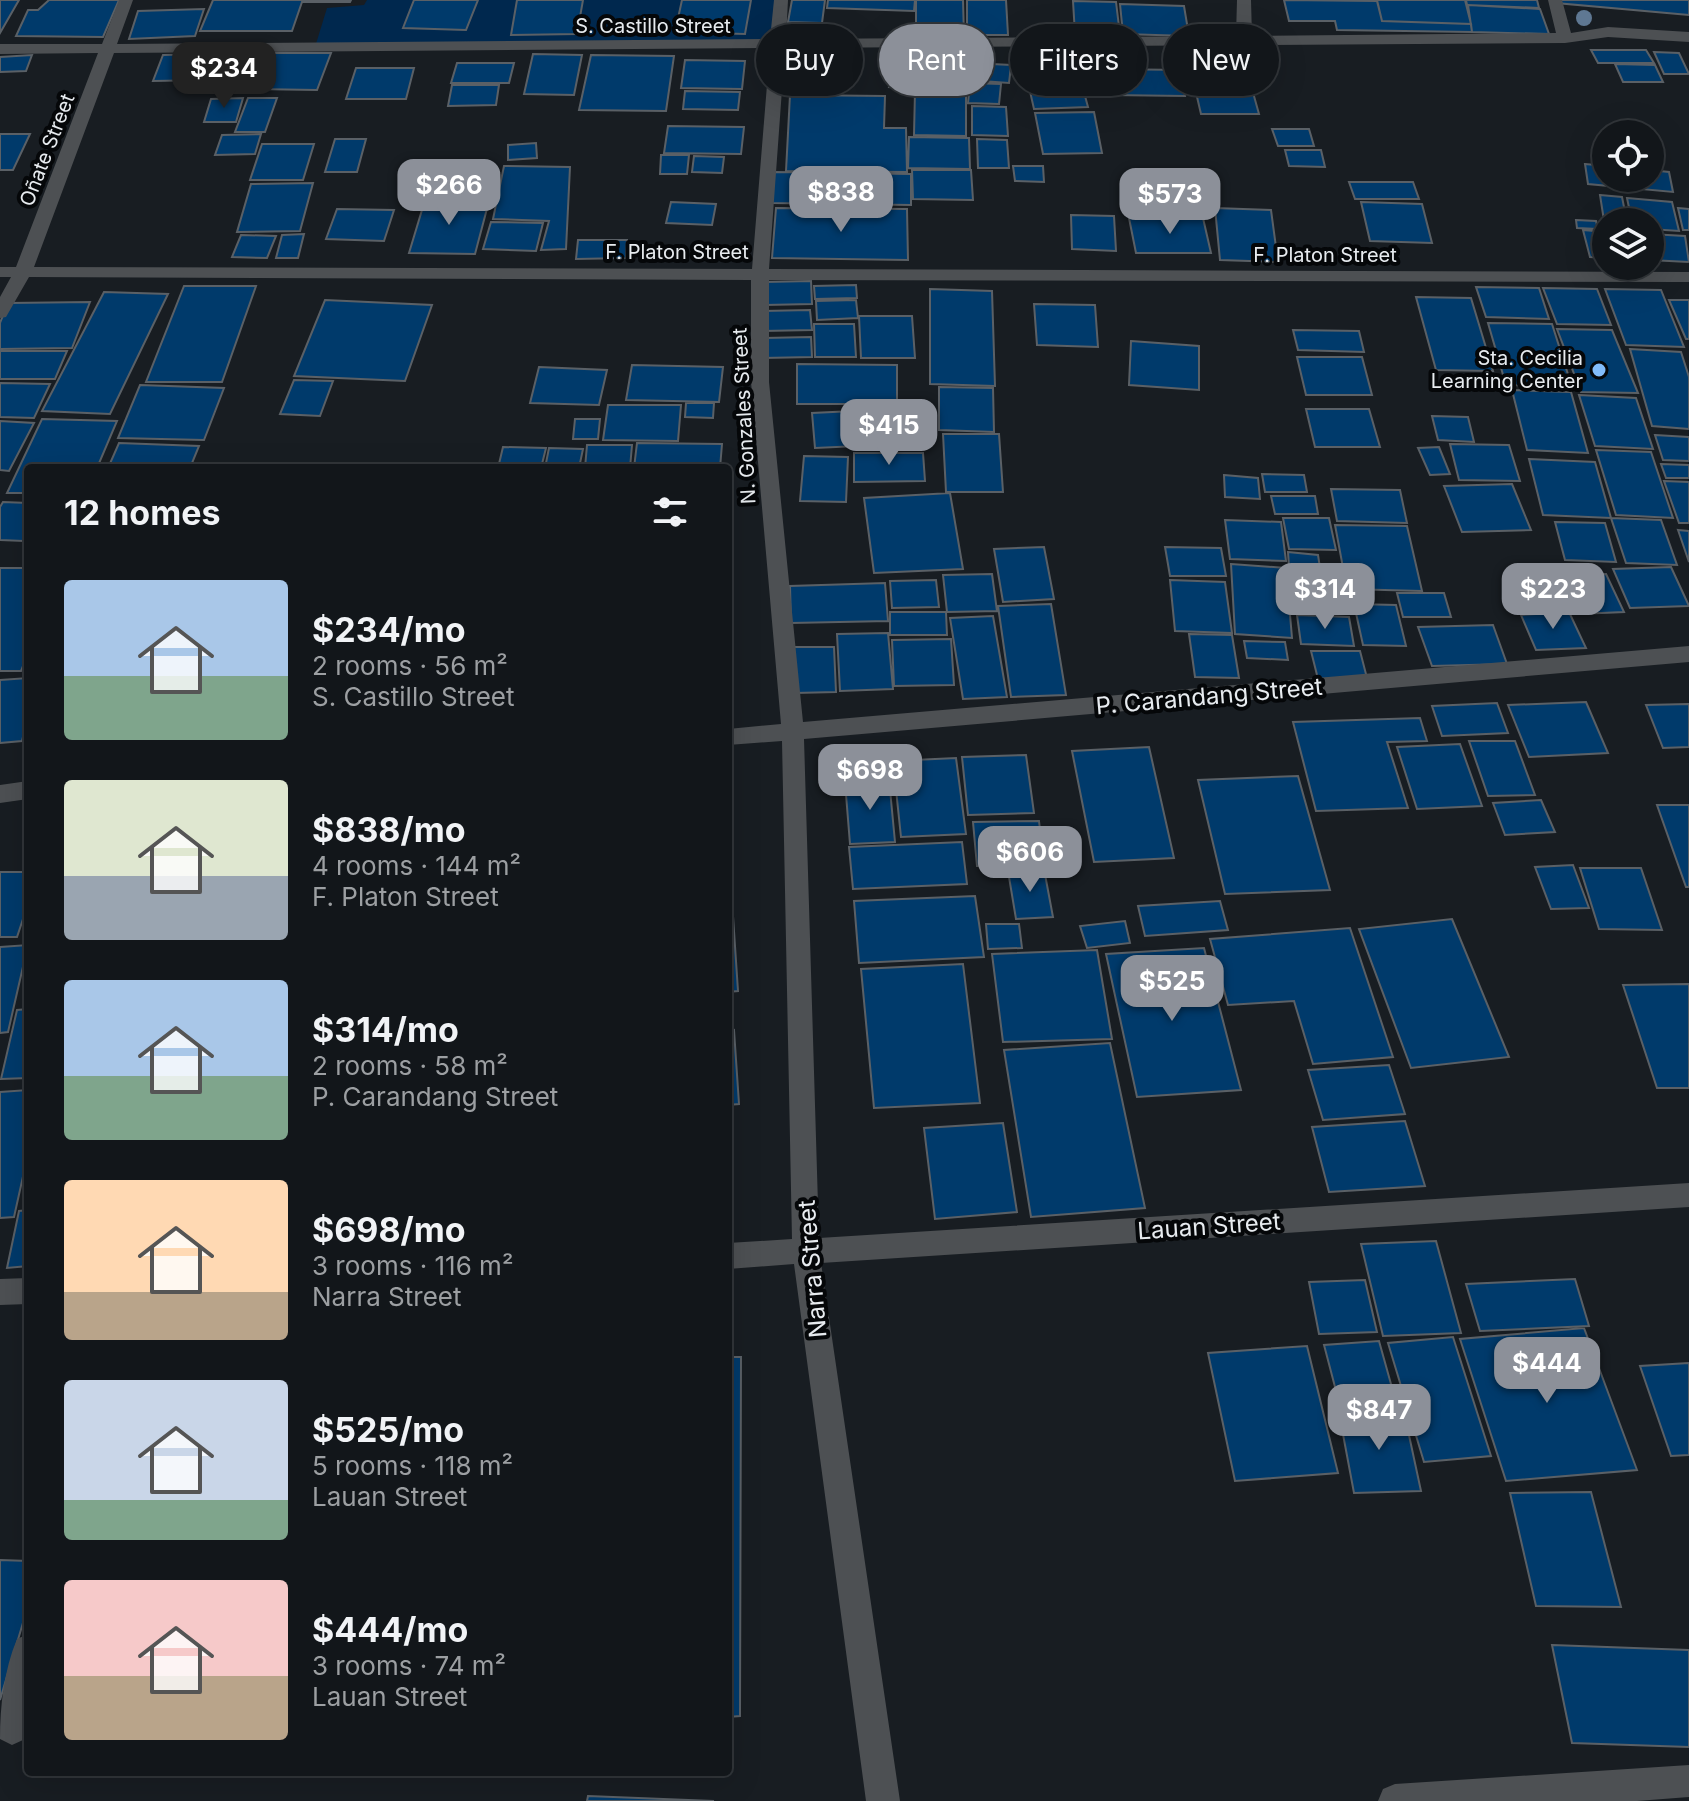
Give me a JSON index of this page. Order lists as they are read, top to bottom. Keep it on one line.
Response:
{"streets":{"street":["S. Castillo Street","Oñate Street","F. Platon Street","N. Gonzales Street","P. Carandang Street","Lauan Street","Narra Street"]},"crossings":[["S. Castillo Street","Oñate Street"],["Oñate Street","F. Platon Street"],["F. Platon Street","N. Gonzales Street"],["N. Gonzales Street","P. Carandang Street"],["N. Gonzales Street","Narra Street"],["P. Carandang Street","Narra Street"],["Lauan Street","Narra Street"]],"places":["Sta. Cecilia Learning Center"],"page":{"chip":["Buy","Rent","Filters","New"],"price":["$234","$266","$838","$573","$415","$314","$223","$698","$606","$525","$444","$847"],"heading":"12 homes","list":[{"name":"$234/mo","note":"2 rooms · 56 m² · S. Castillo Street"},{"name":"$838/mo","note":"4 rooms · 144 m² · F. Platon Street"},{"name":"$314/mo","note":"2 rooms · 58 m² · P. Carandang Street"},{"name":"$698/mo","note":"3 rooms · 116 m² · Narra Street"},{"name":"$525/mo","note":"5 rooms · 118 m² · Lauan Street"},{"name":"$444/mo","note":"3 rooms · 74 m² · Lauan Street"}]}}
